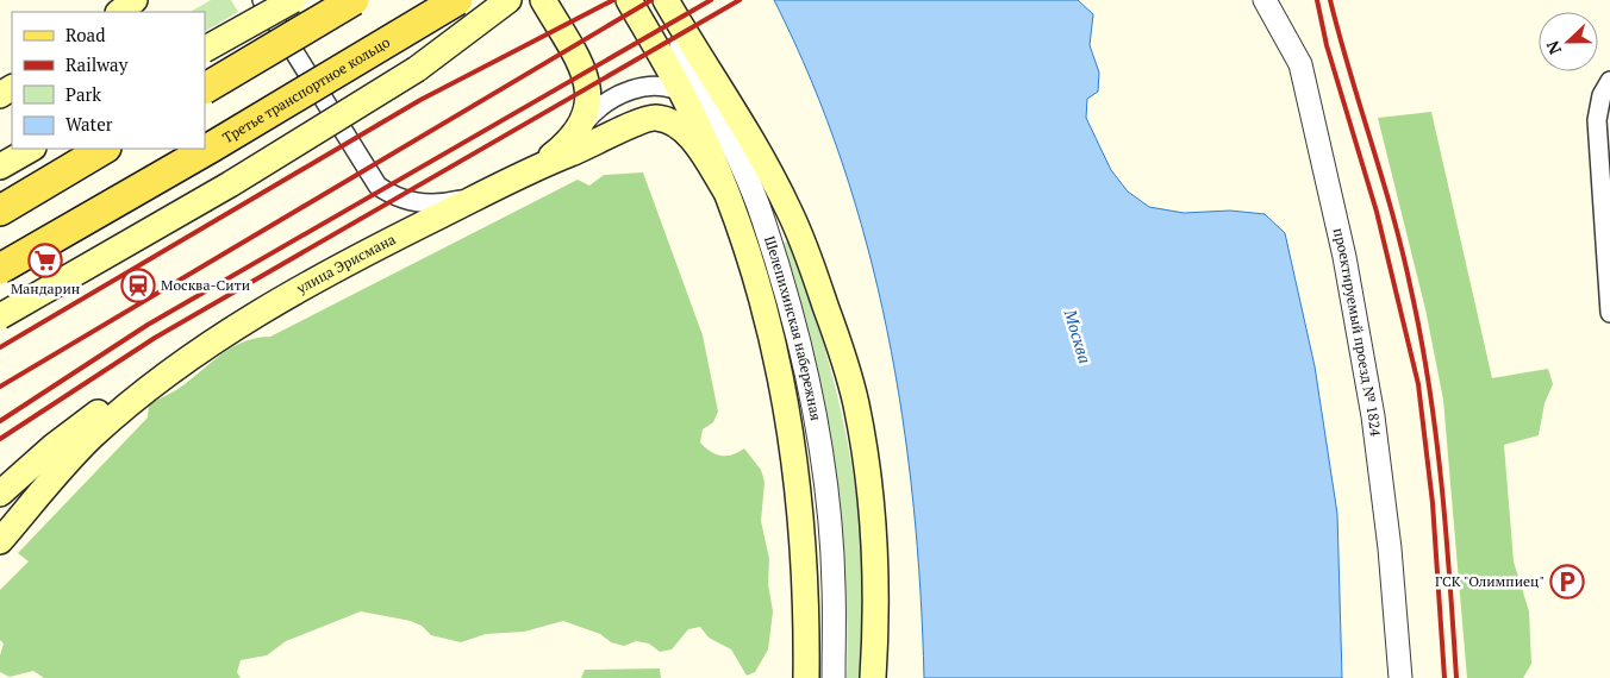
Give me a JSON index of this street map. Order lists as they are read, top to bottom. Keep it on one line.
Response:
{"streets":{"main road":["Третье транспортное кольцо","улица Эрисмана","Шелепихинская набережная"],"street":["проектируемый проезд № 1824"]},"crossings":[["улица Эрисмана","Шелепихинская набережная"]],"water":["Москва"],"places":{"supermarket":["Мандарин"],"station":["Москва-Сити"],"parking":["ГСК \"Олимпиец\""]},"legend":["Road","Railway","Park","Water"],"north":"left"}
